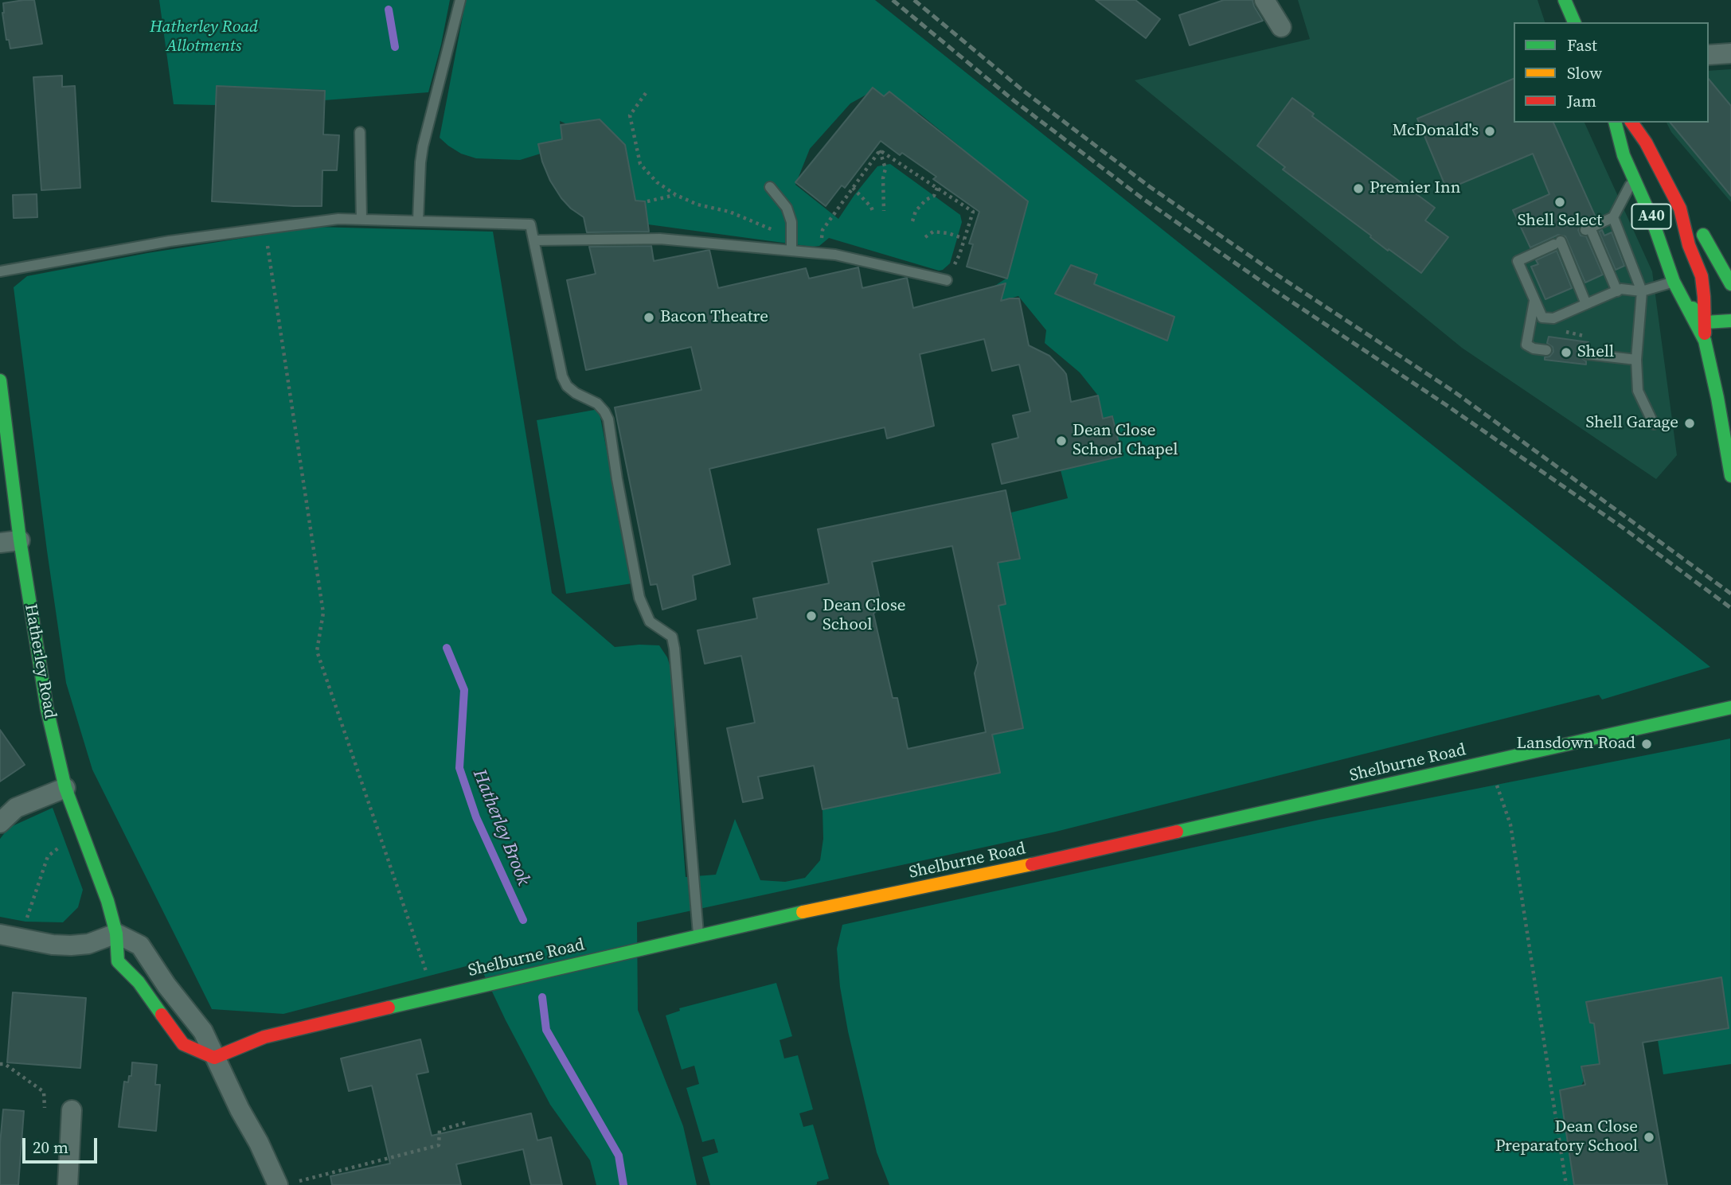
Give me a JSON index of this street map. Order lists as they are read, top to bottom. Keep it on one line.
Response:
{"streets":{"main road":["A40","Hatherley Road","Shelburne Road"]},"water":["Hatherley Brook"],"parks":["Hatherley Road Allotments"],"places":["McDonald's","Premier Inn","Shell Select","Bacon Theatre","Shell","Shell Garage","Dean Close School Chapel","Dean Close School","Lansdown Road","Dean Close Preparatory School"],"legend":["Fast","Slow","Jam"],"scale_bar":"20 m"}
